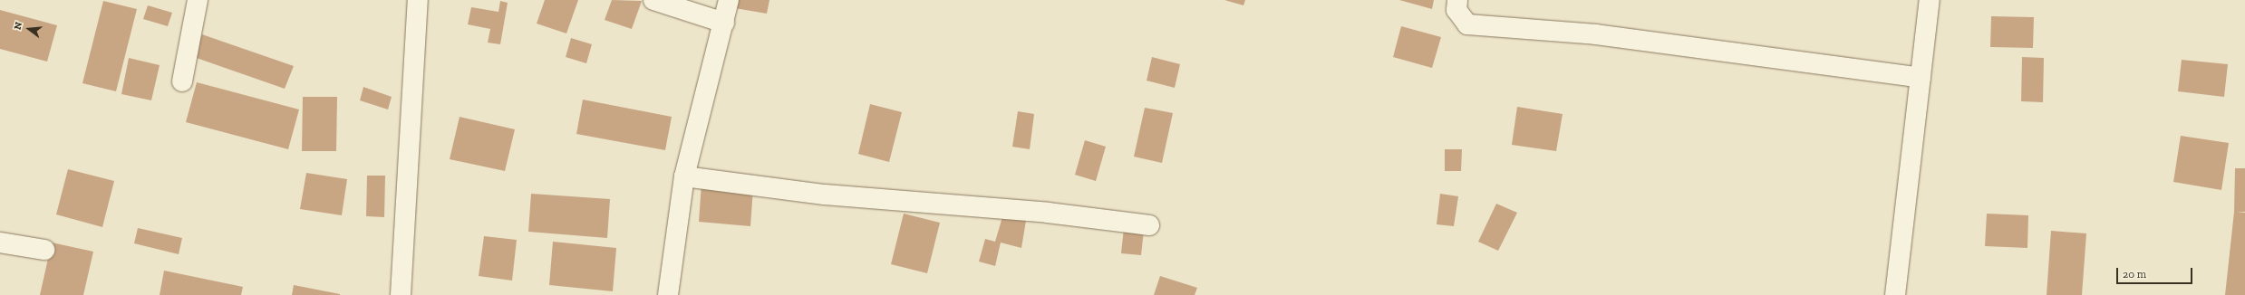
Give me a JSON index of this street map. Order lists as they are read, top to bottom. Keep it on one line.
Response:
{"scale_bar":"20 m","north":"left"}
